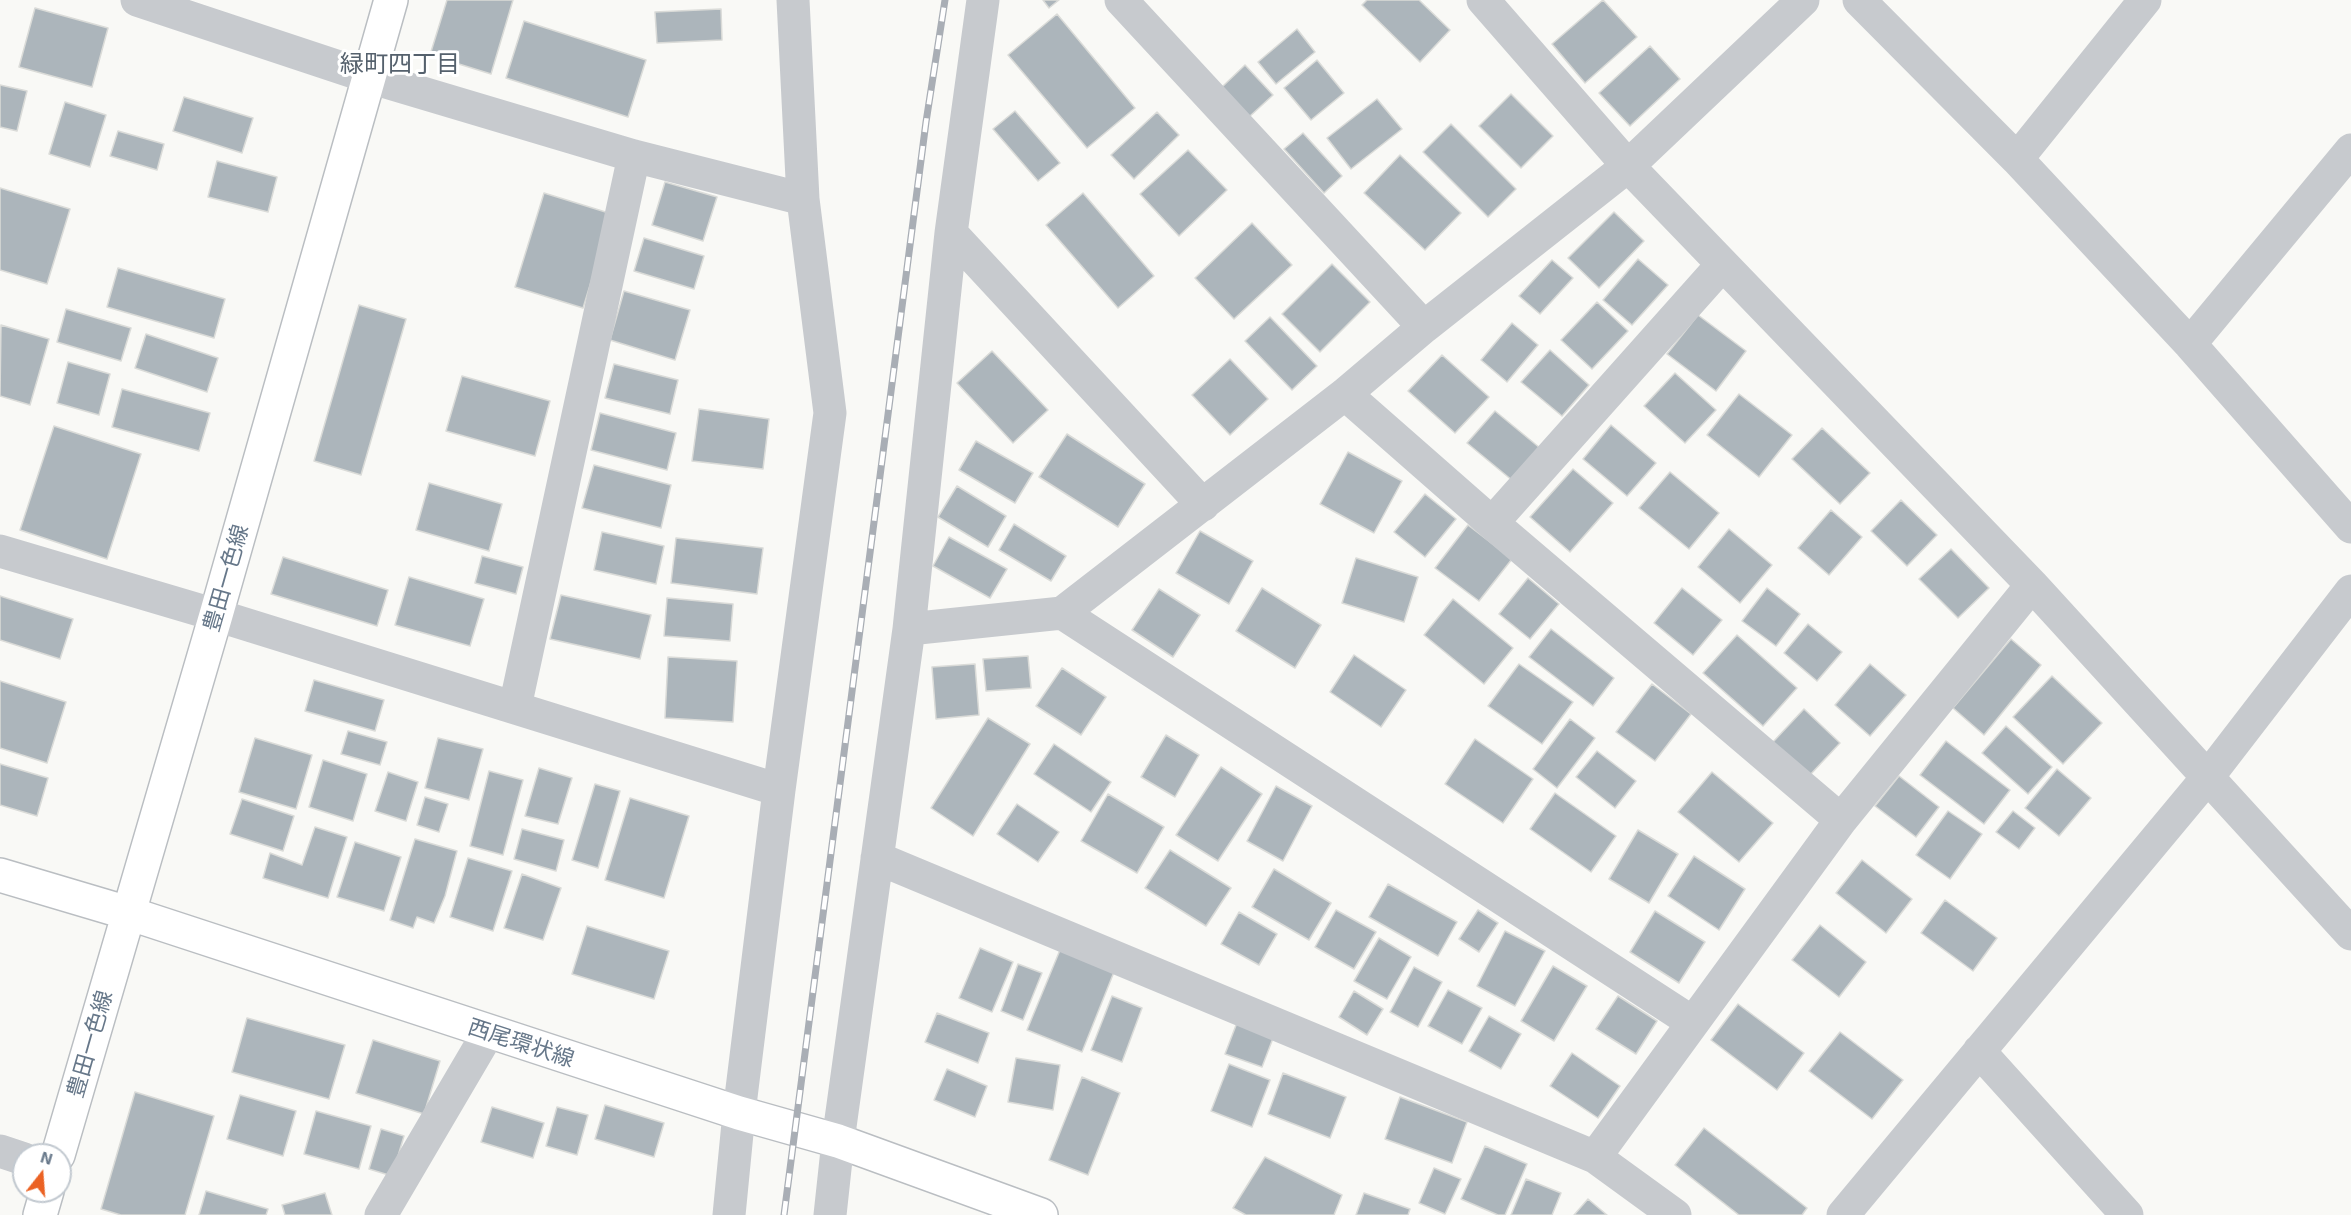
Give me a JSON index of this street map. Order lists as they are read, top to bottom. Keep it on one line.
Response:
{"streets":{"main road":["豊田一色線","西尾環状線"]},"crossings":[["豊田一色線","西尾環状線"]],"districts":["緑町四丁目"],"north":"top"}
